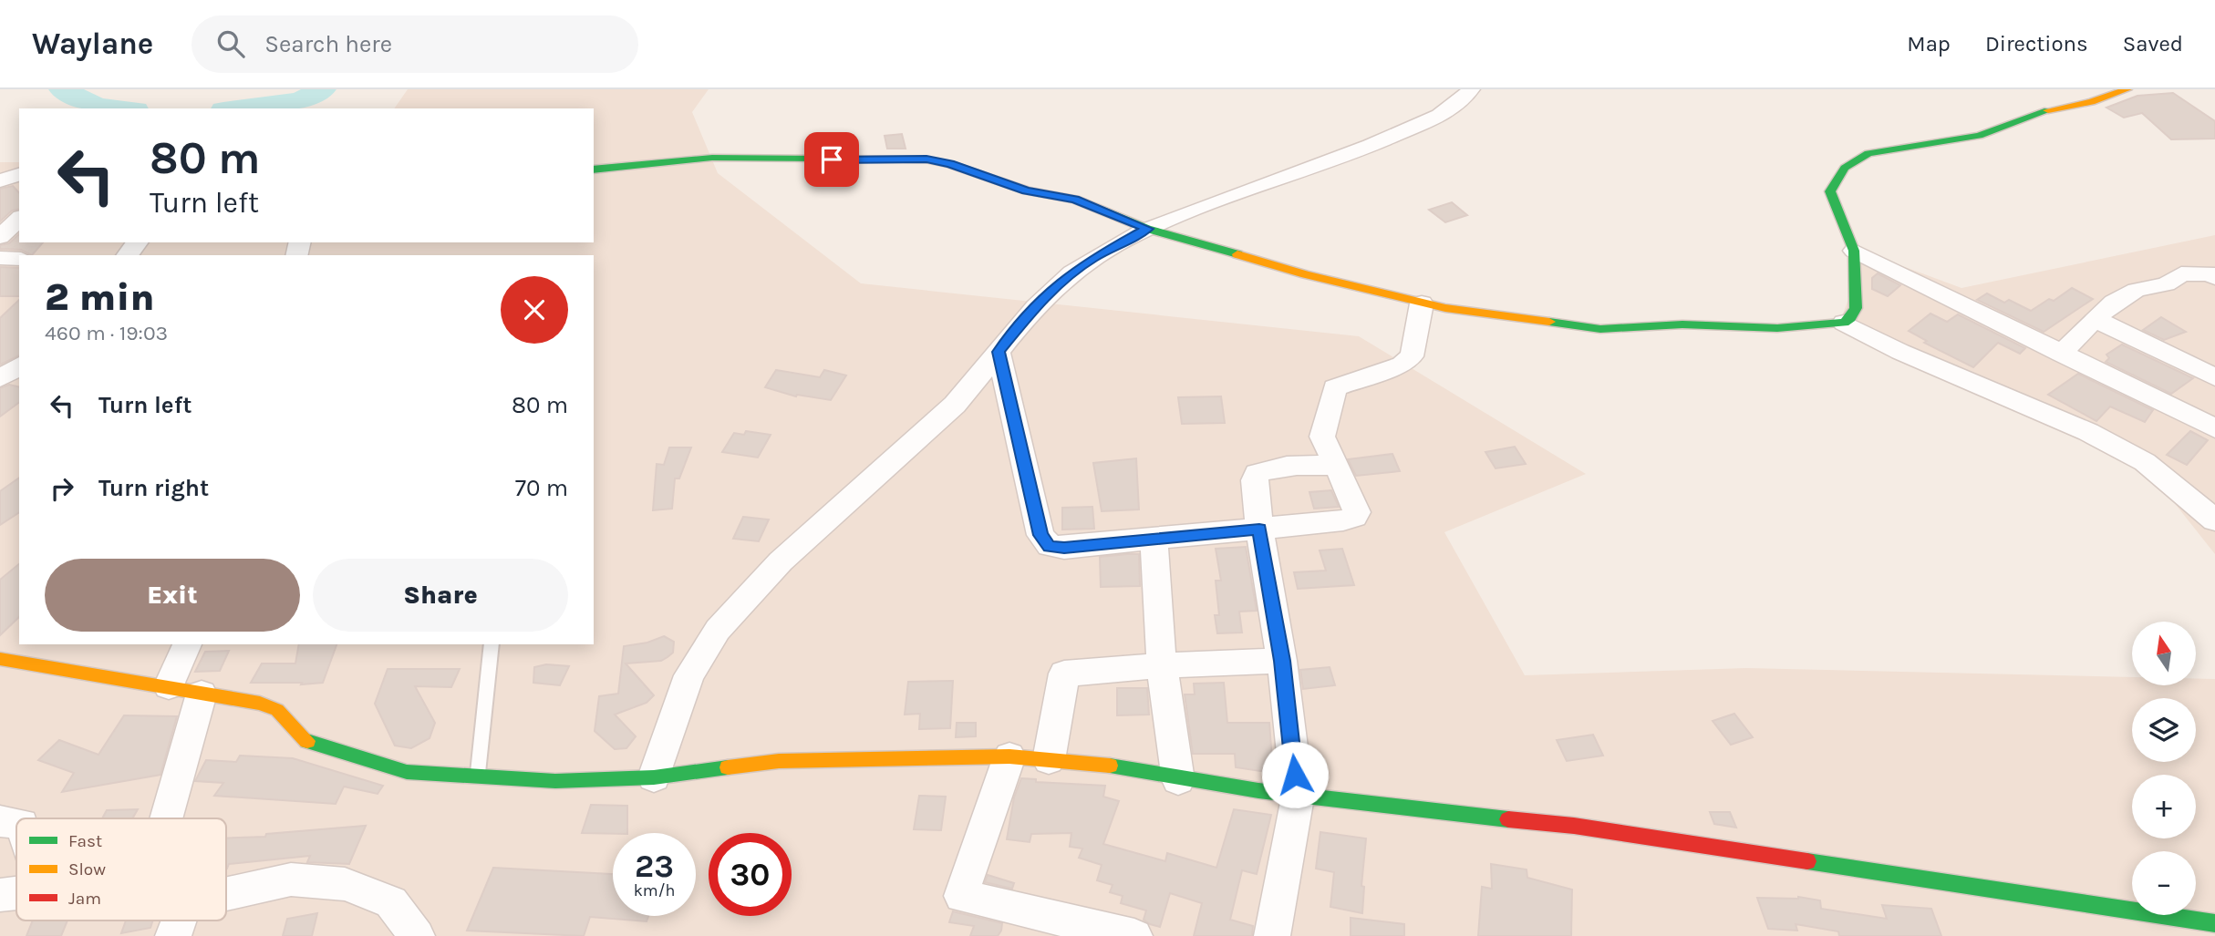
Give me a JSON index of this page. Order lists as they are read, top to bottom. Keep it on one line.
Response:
{"legend":["Fast","Slow","Jam"],"north":"top","page":{"header":"Waylane","search":"Search here","nav":["Map","Directions","Saved"],"turn":["80 m","Turn left"],"heading":["2 min","460 m · 19:03"],"list":[{"name":"Turn left","value":"80 m"},{"name":"Turn right","value":"70 m"}],"buttons":["Exit","Share"],"map_buttons":["+","−"],"speed":"23 km/h","limit":"30"}}
